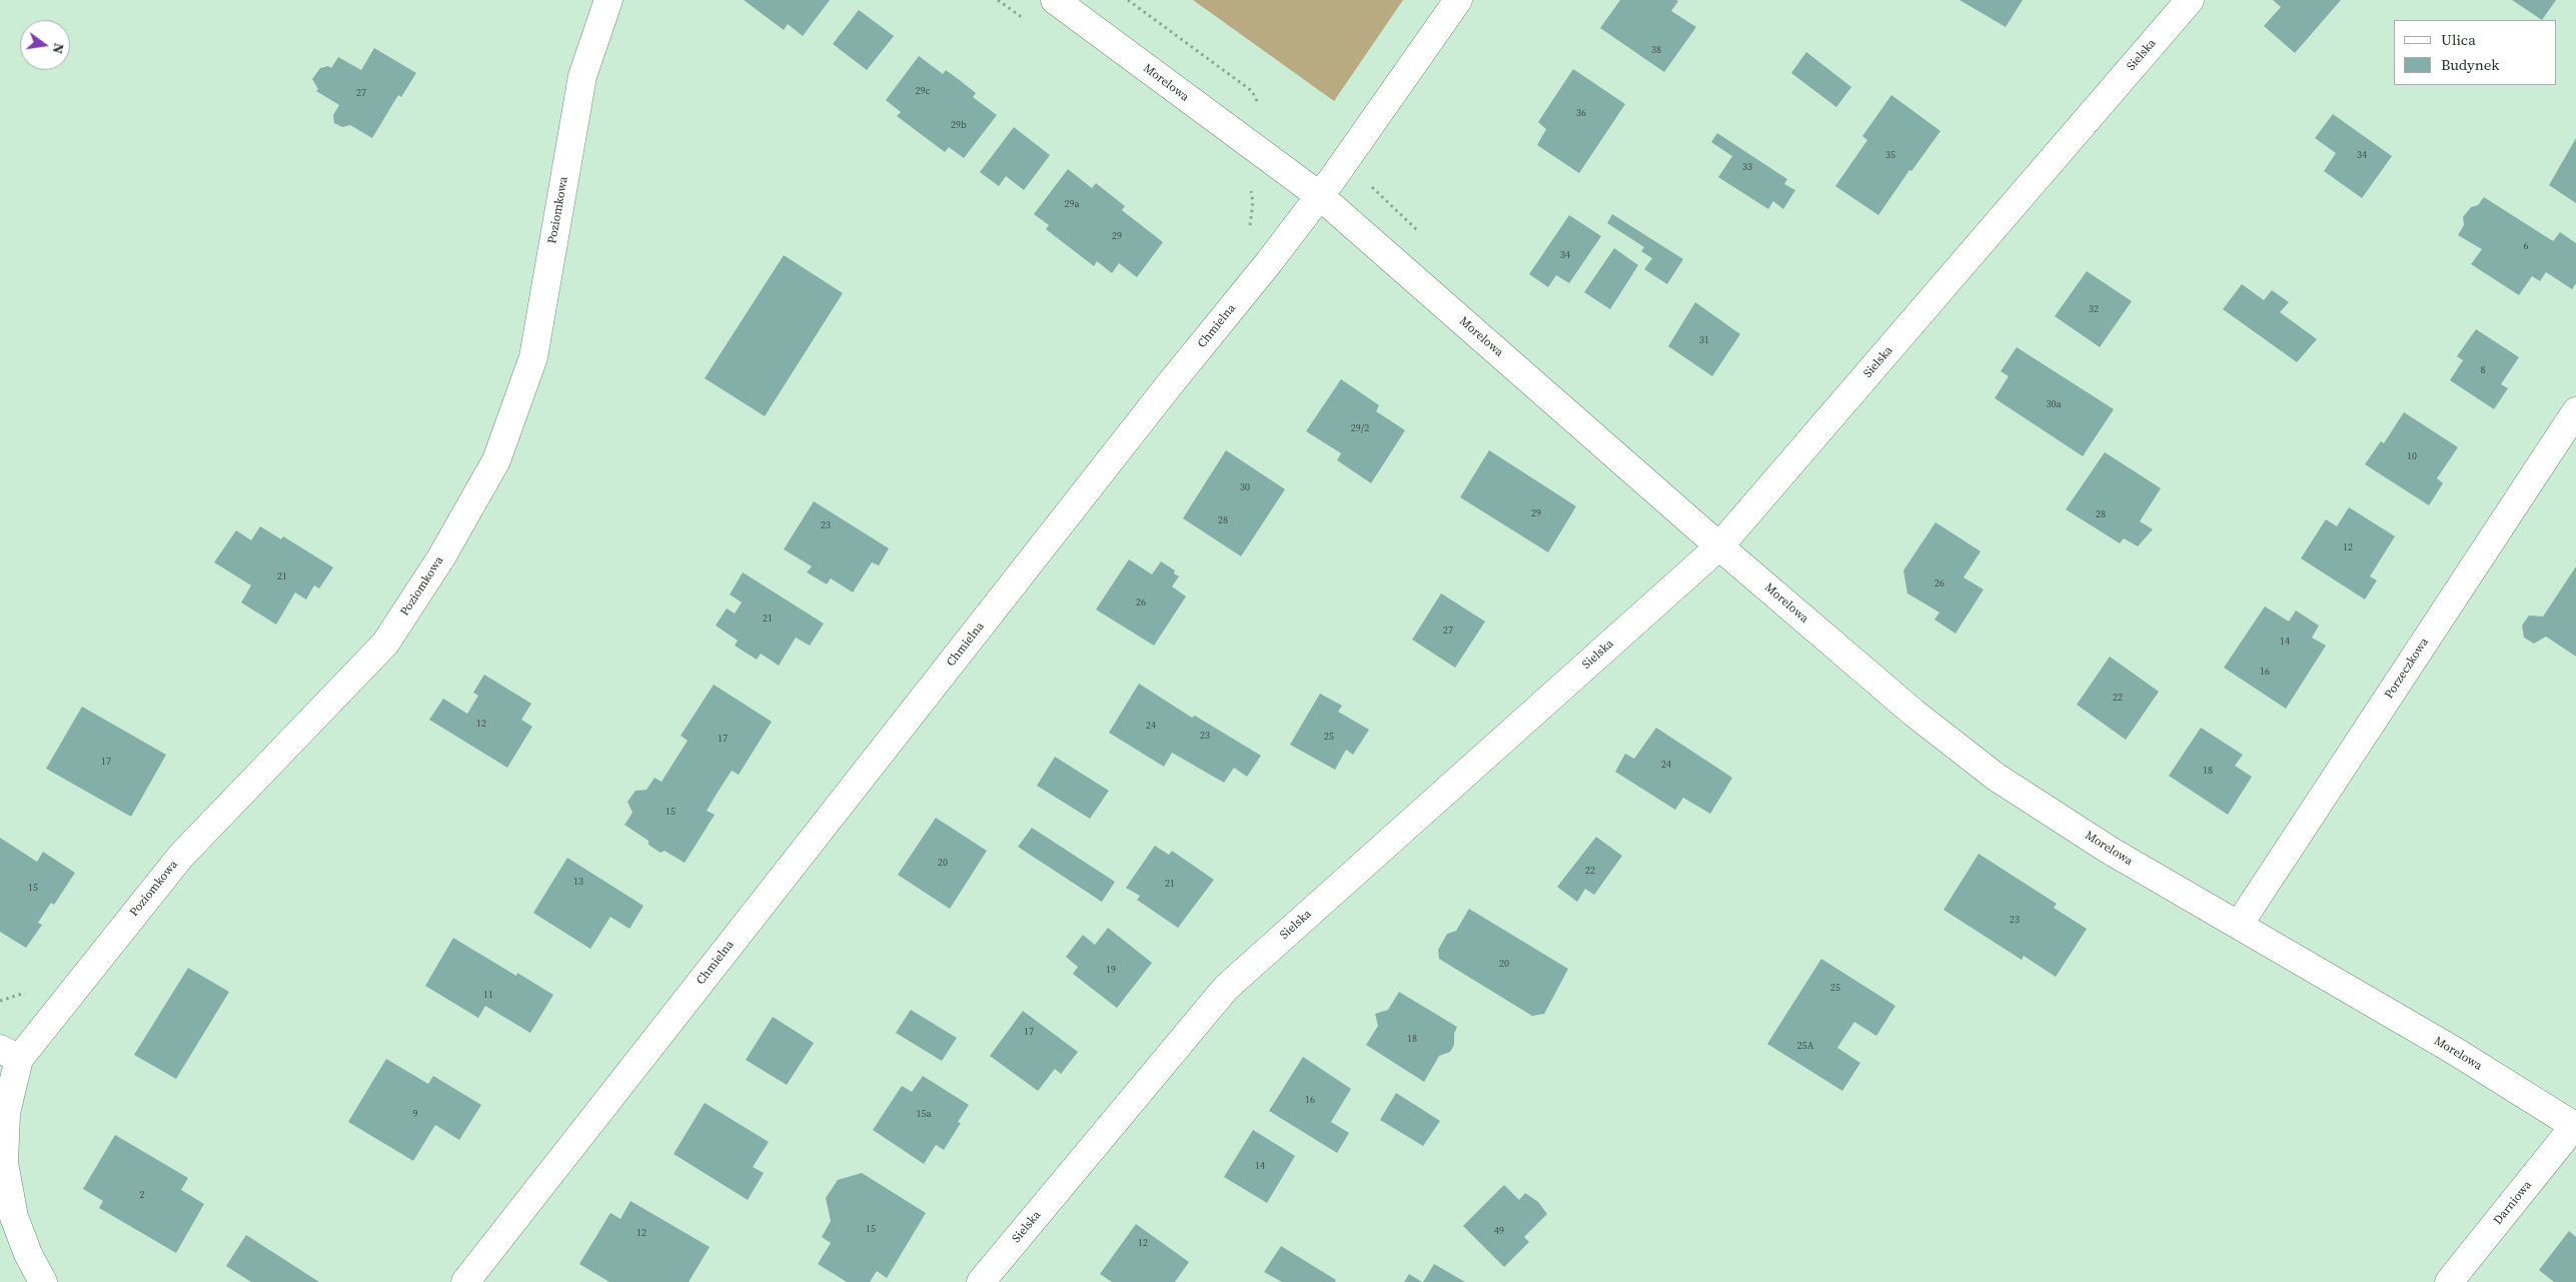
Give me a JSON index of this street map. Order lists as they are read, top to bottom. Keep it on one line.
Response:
{"streets":{"street":["Sielska","Morelowa","Poziomkowa","Chmielna","Porzeczkowa","Darniowa"]},"crossings":[["Sielska","Morelowa"],["Morelowa","Chmielna"],["Morelowa","Porzeczkowa"],["Morelowa","Darniowa"]],"house_numbers":["38","29c","27","36","29b","35","34","33","29a","29","6","34","32","31","8","30a","29/2","10","30","29","28","28","23","12","21","26","26","21","27","14","16","22","12","24","23","25","17","17","24","18","15","20","22","13","21","15","23","20","19","25","11","17","18","25A","16","9","15a","14","2","15","49","12","12"],"legend":["Ulica","Budynek"],"north":"right"}
